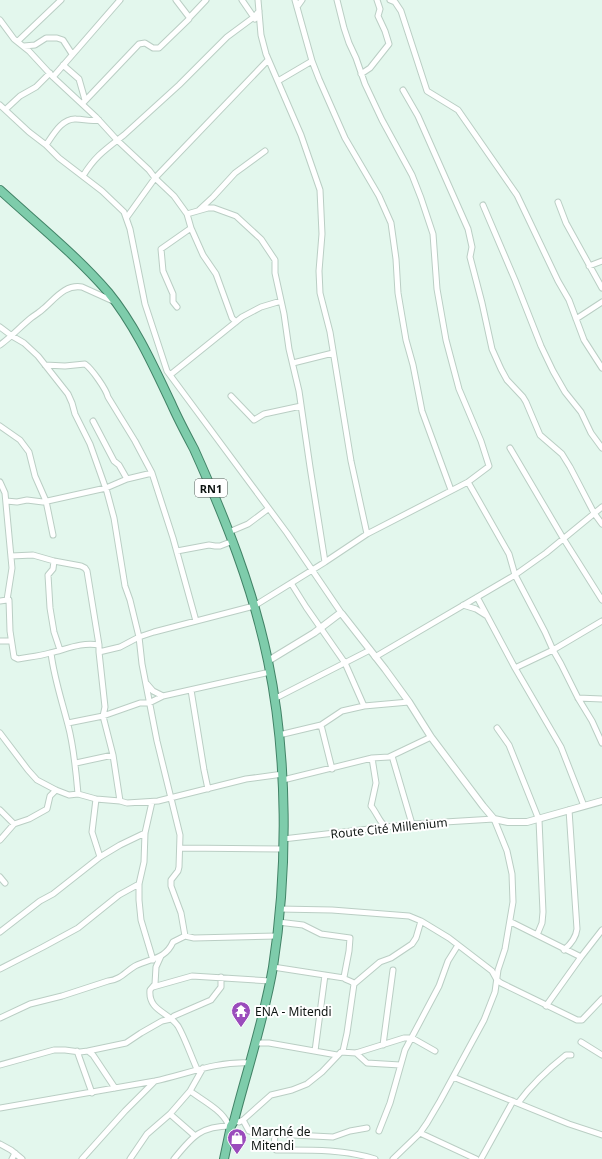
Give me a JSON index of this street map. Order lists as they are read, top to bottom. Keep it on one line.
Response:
{"streets":{"highway":["RN1"],"street":["Route Cité Millenium"]},"crossings":[["RN1","Route Cité Millenium"]],"places":{"temple":["ENA - Mitendi"],"shop":["Marché de Mitendi"]}}
